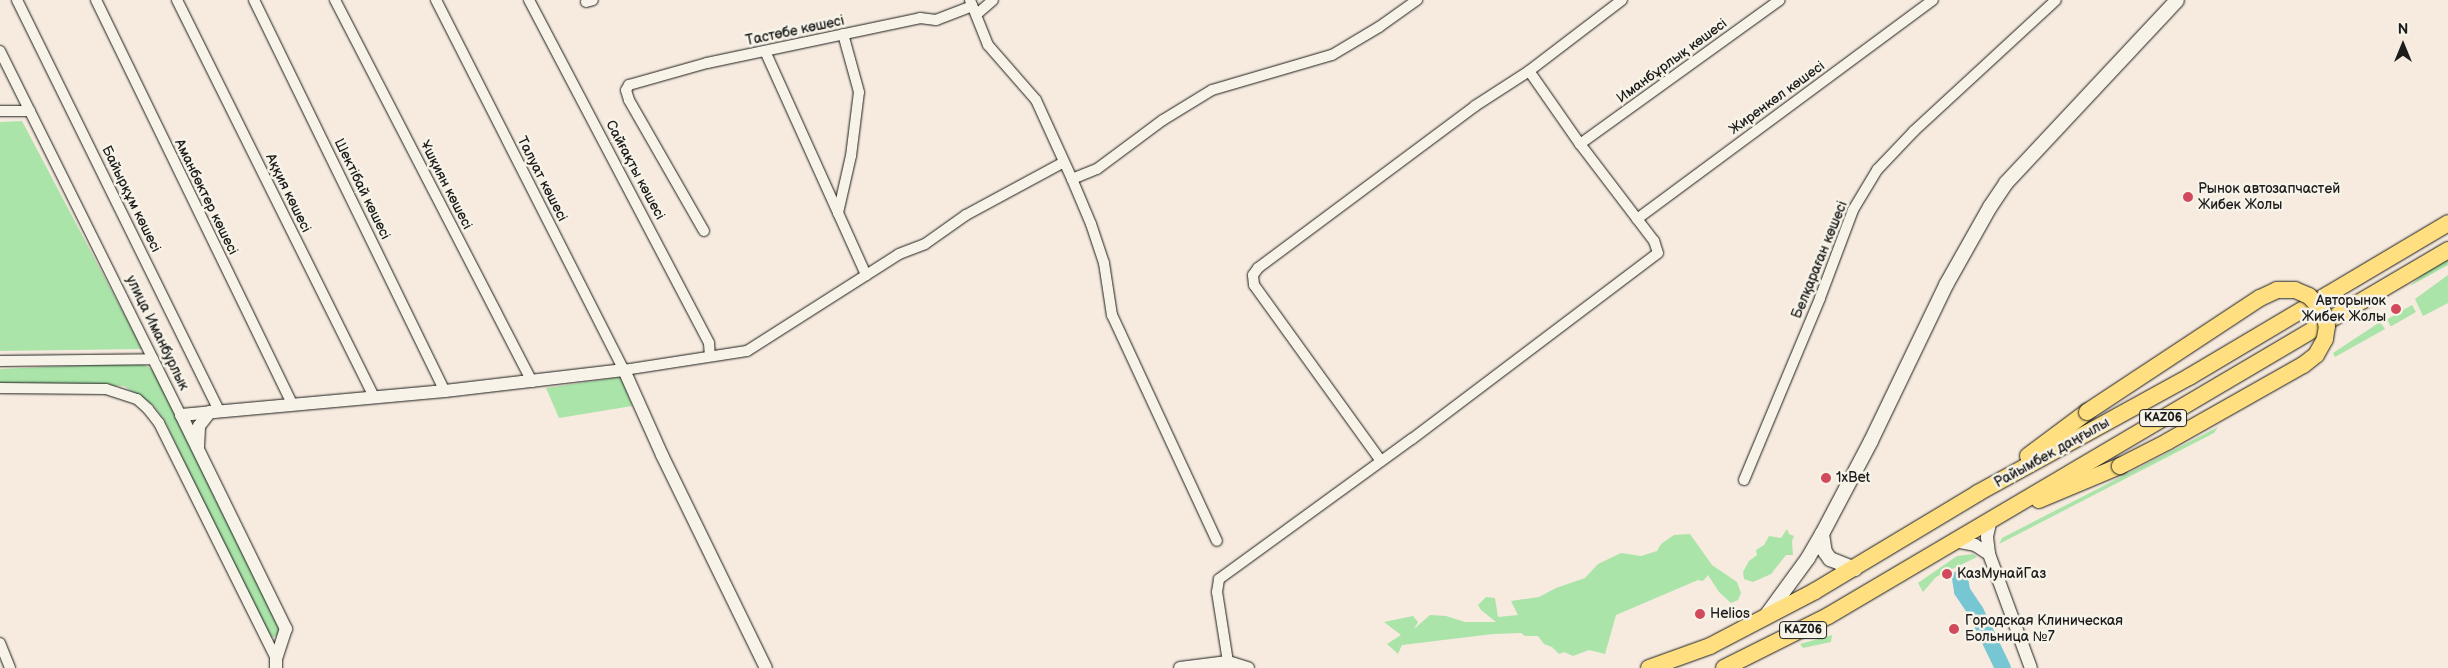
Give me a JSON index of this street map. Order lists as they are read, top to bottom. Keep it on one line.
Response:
{"streets":{"highway":["KАZ06","Райымбек даңғылы"],"street":["Тастөбе көшесі","Иманбұрлық көшесі","Жиренкөл көшесі","Сайғақты көшесі","Талуат көшесі","Ұшқиян көшесі","Шектібай көшесі","Аққия көшесі","Аманбөктер көшесі","Байырқұм көшесі","Белқараған көшесі","улица Иманбурлык"]},"places":["Рынок автозапчастей Жибек Жолы","Авторынок Жибек Жолы","1xBet","КазМунайГаз","Helios","Городская Клиническая Больница №7"],"north":"top"}
